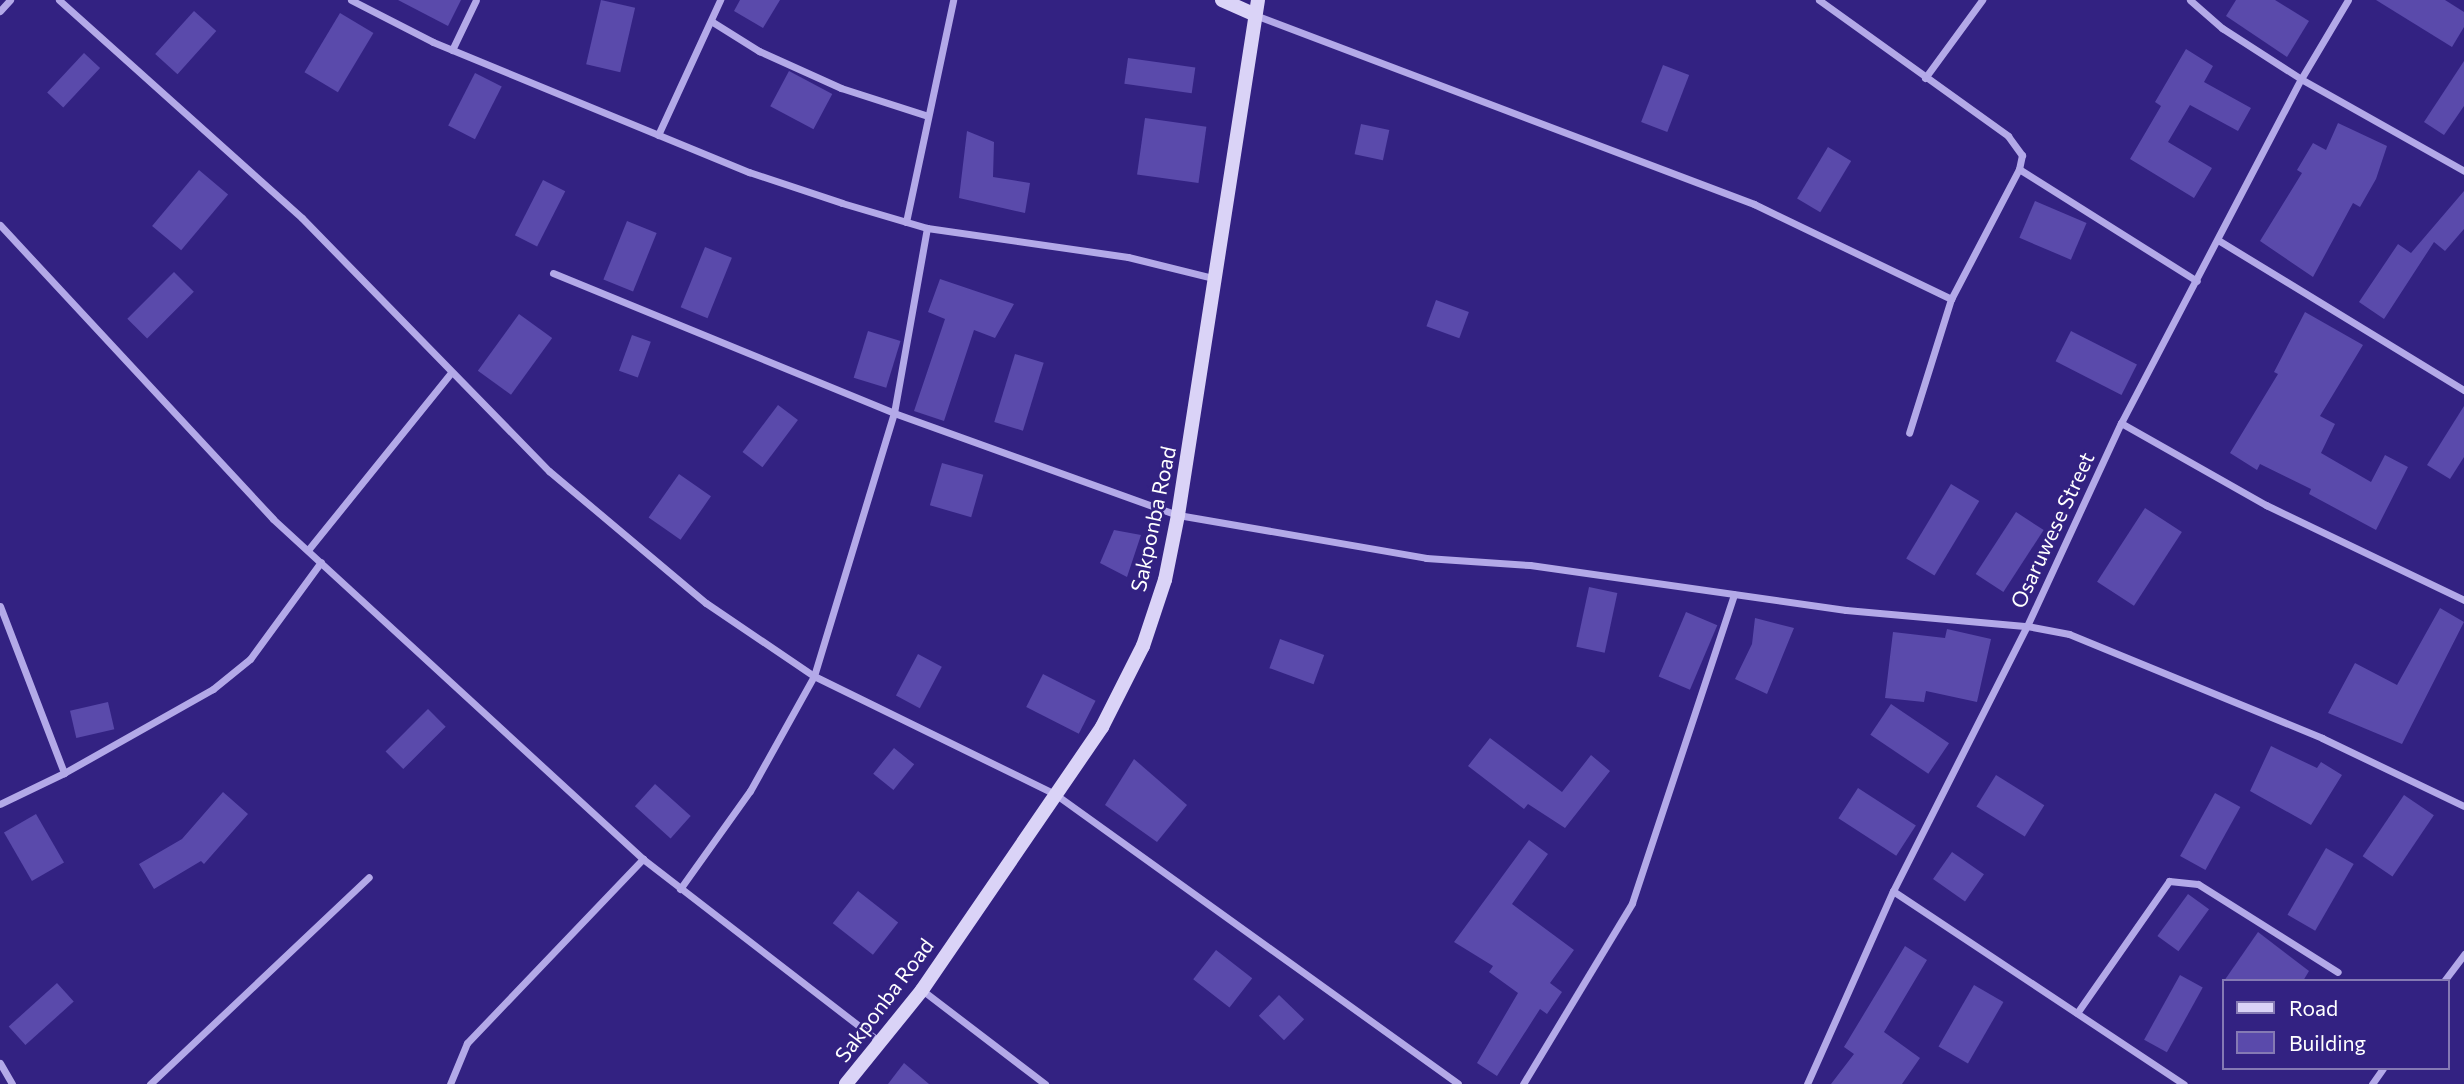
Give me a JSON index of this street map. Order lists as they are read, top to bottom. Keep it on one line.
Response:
{"streets":{"main road":["Sakponba Road"],"street":["Osaruwese Street"]},"legend":["Road","Building"]}
